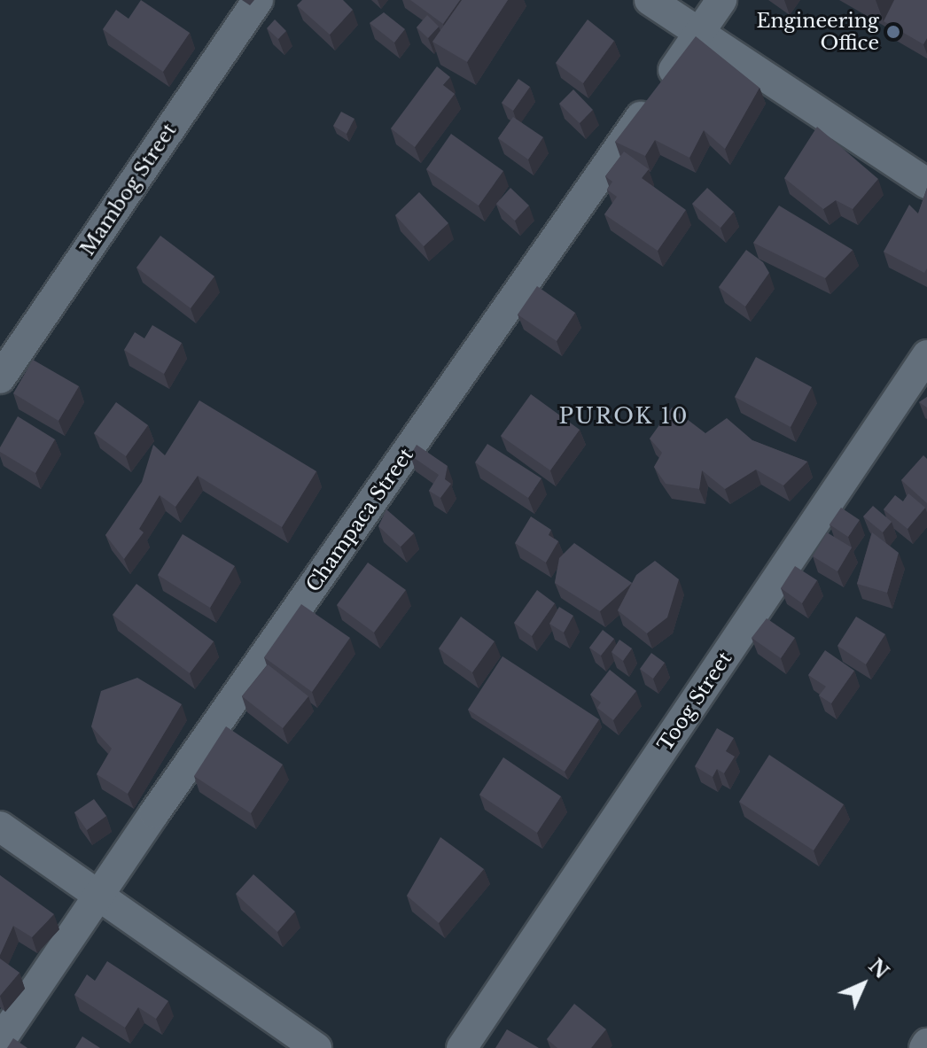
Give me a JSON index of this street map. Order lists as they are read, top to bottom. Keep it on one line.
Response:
{"streets":{"street":["Mambog Street","Champaca Street","Toog Street"]},"districts":["PUROK 10"],"places":["Engineering Office"],"north":"top right"}
